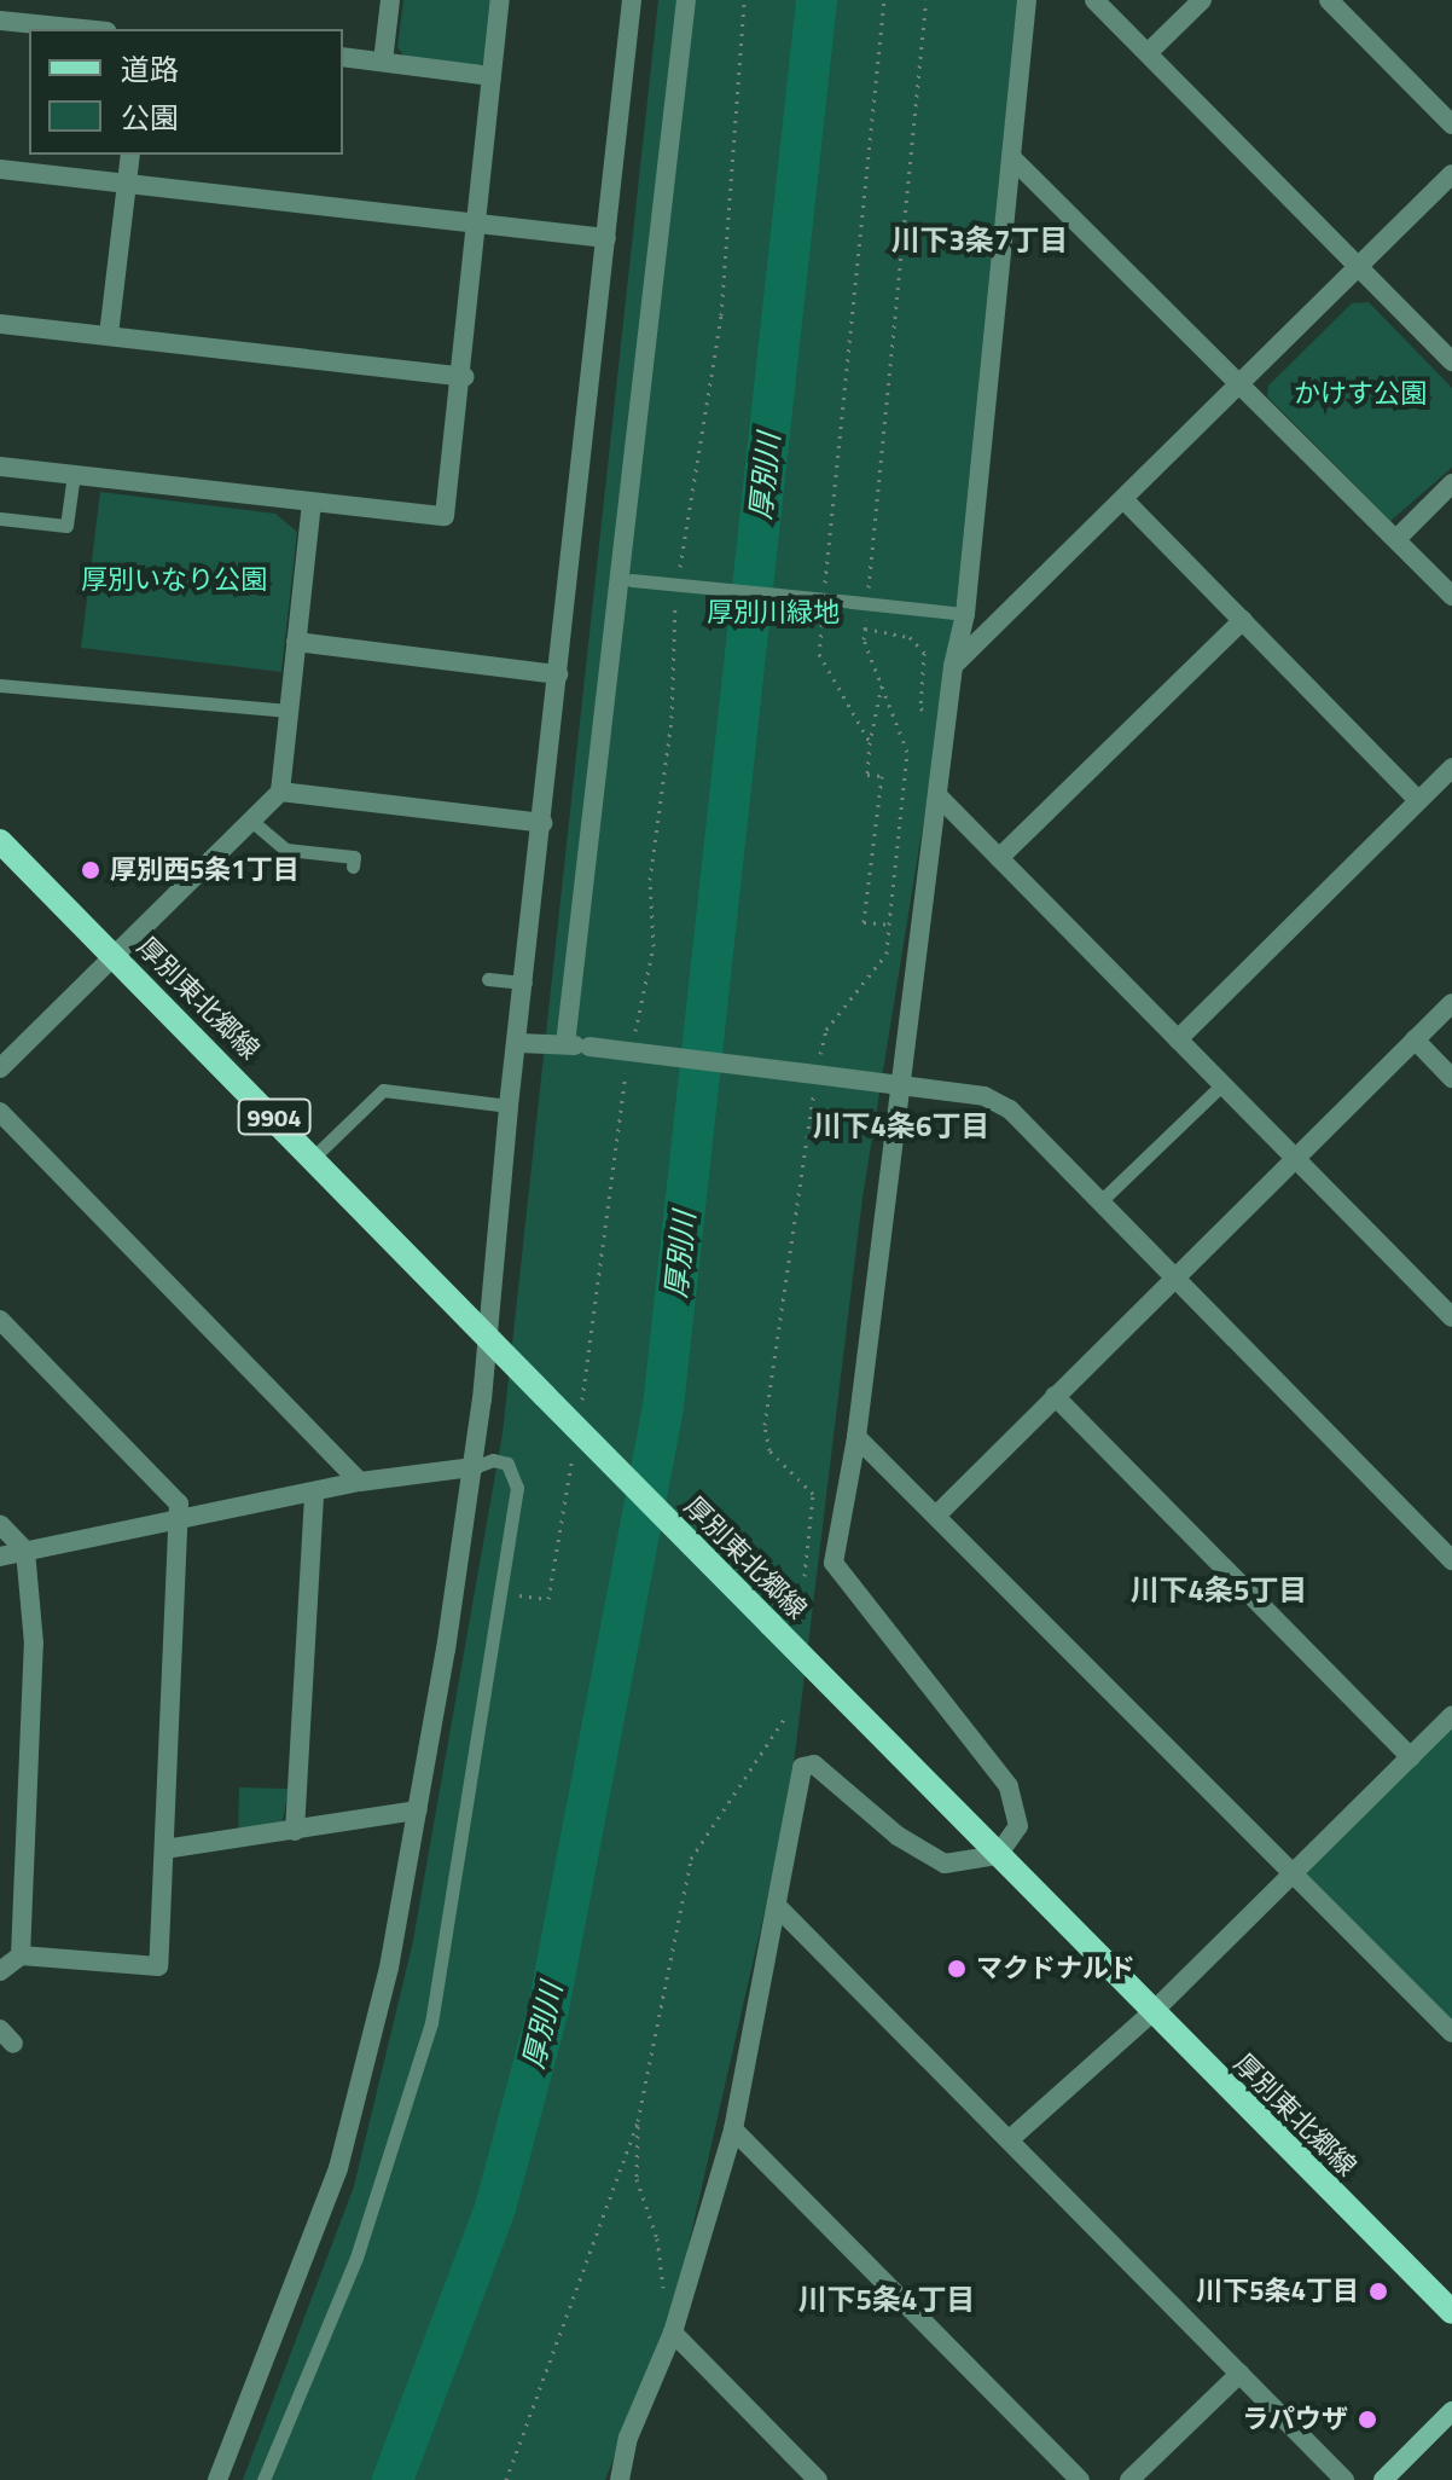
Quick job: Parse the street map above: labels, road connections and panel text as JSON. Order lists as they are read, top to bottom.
{
  "streets": {
    "main road": ["厚別東北郷線", "9904"]
  },
  "districts": [
    "川下3条7丁目",
    "川下4条6丁目",
    "川下4条5丁目",
    "川下5条4丁目"
  ],
  "water": ["厚別川"],
  "parks": ["かけす公園", "厚別いなり公園", "厚別川緑地"],
  "places": [
    "厚別西5条1丁目",
    "マクドナルド",
    "川下5条4丁目",
    "ラパウザ"
  ],
  "legend": ["道路", "公園"]
}
